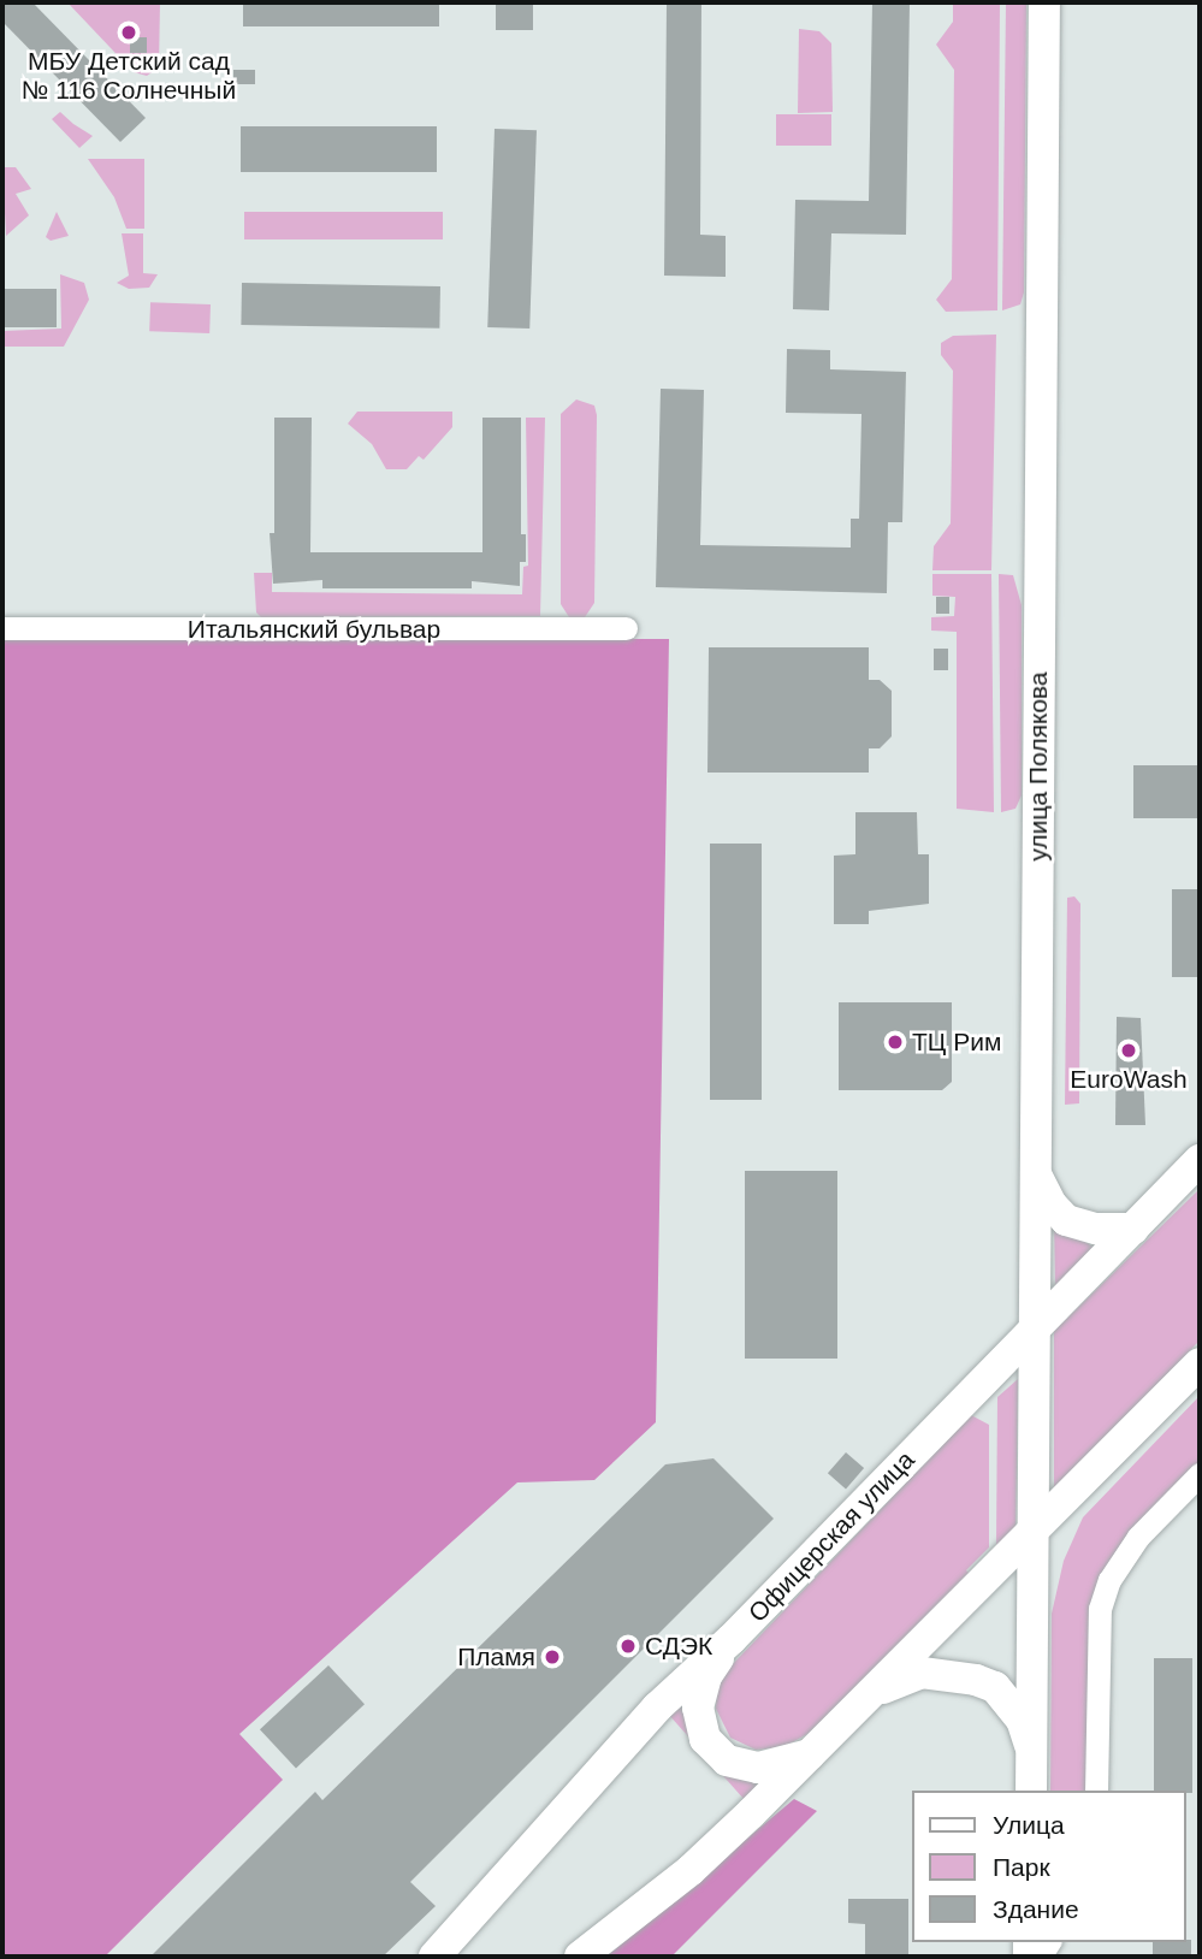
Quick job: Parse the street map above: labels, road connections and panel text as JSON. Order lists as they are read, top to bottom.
{
  "streets": {
    "main road": ["улица Полякова", "Офицерская улица"],
    "street": ["Итальянский бульвар"]
  },
  "crossings": [
    ["улица Полякова", "Офицерская улица"]
  ],
  "places": [
    "МБУ Детский сад № 116 Солнечный",
    "ТЦ Рим",
    "EuroWash",
    "СДЭК",
    "Пламя"
  ],
  "legend": ["Улица", "Парк", "Здание"]
}
